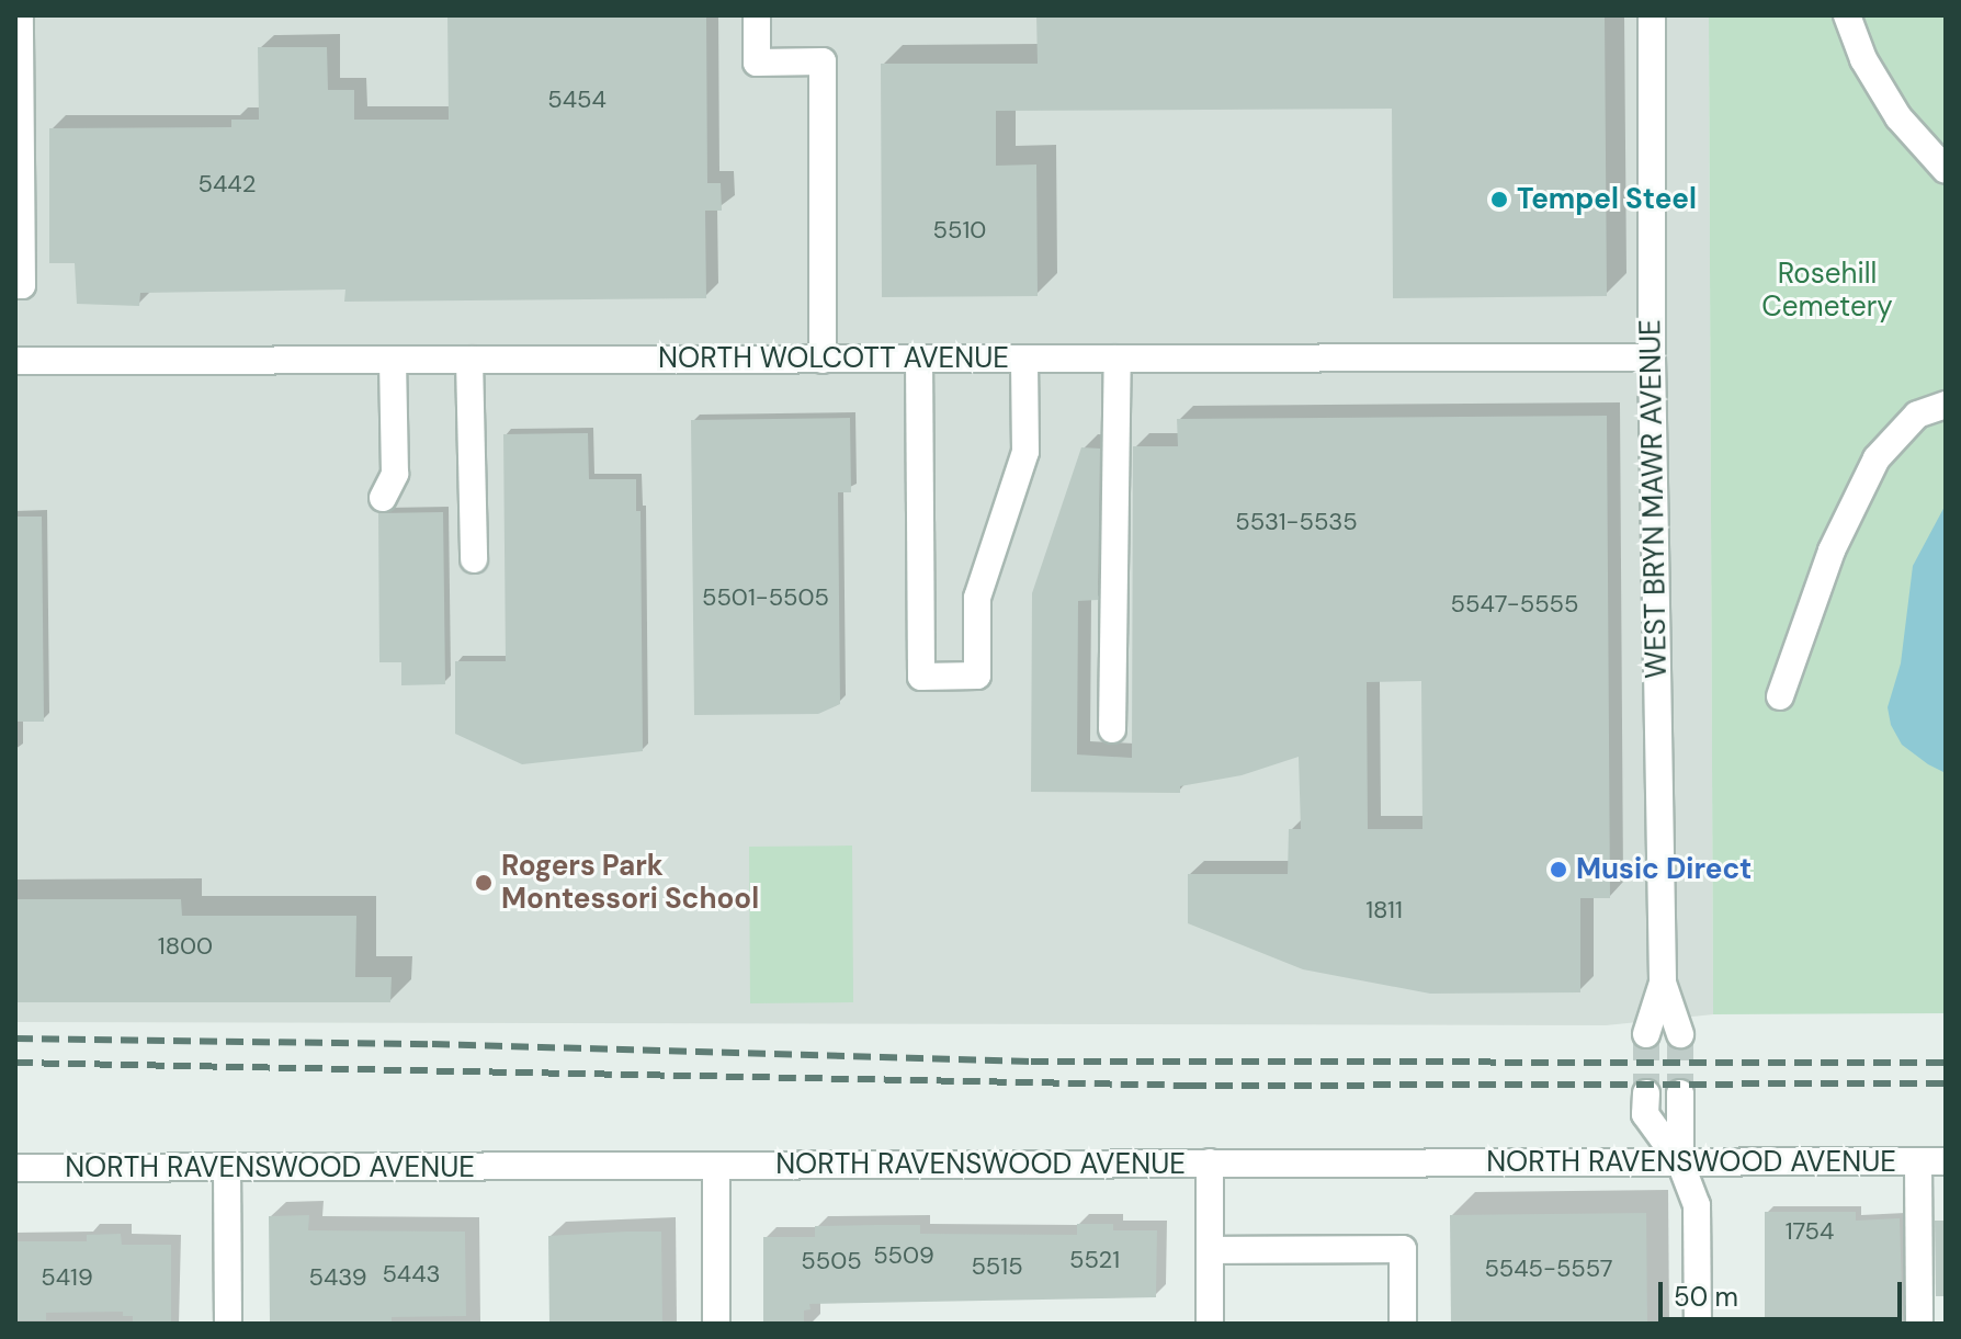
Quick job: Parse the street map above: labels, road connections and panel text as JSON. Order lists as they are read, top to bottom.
{
  "streets": {
    "street": ["NORTH WOLCOTT AVENUE", "WEST BRYN MAWR AVENUE", "NORTH RAVENSWOOD AVENUE"]
  },
  "crossings": [
    ["NORTH WOLCOTT AVENUE", "WEST BRYN MAWR AVENUE"]
  ],
  "parks": ["Rosehill Cemetery"],
  "places": ["Tempel Steel", "Music Direct", "Rogers Park Montessori School"],
  "house_numbers": [
    "5454",
    "5442",
    "5510",
    "5531-5535",
    "5501-5505",
    "5547-5555",
    "1811",
    "1800",
    "1754",
    "5509",
    "5521",
    "5505",
    "5515",
    "5545-5557",
    "5443",
    "5419",
    "5439"
  ],
  "scale_bar": "50 m"
}
